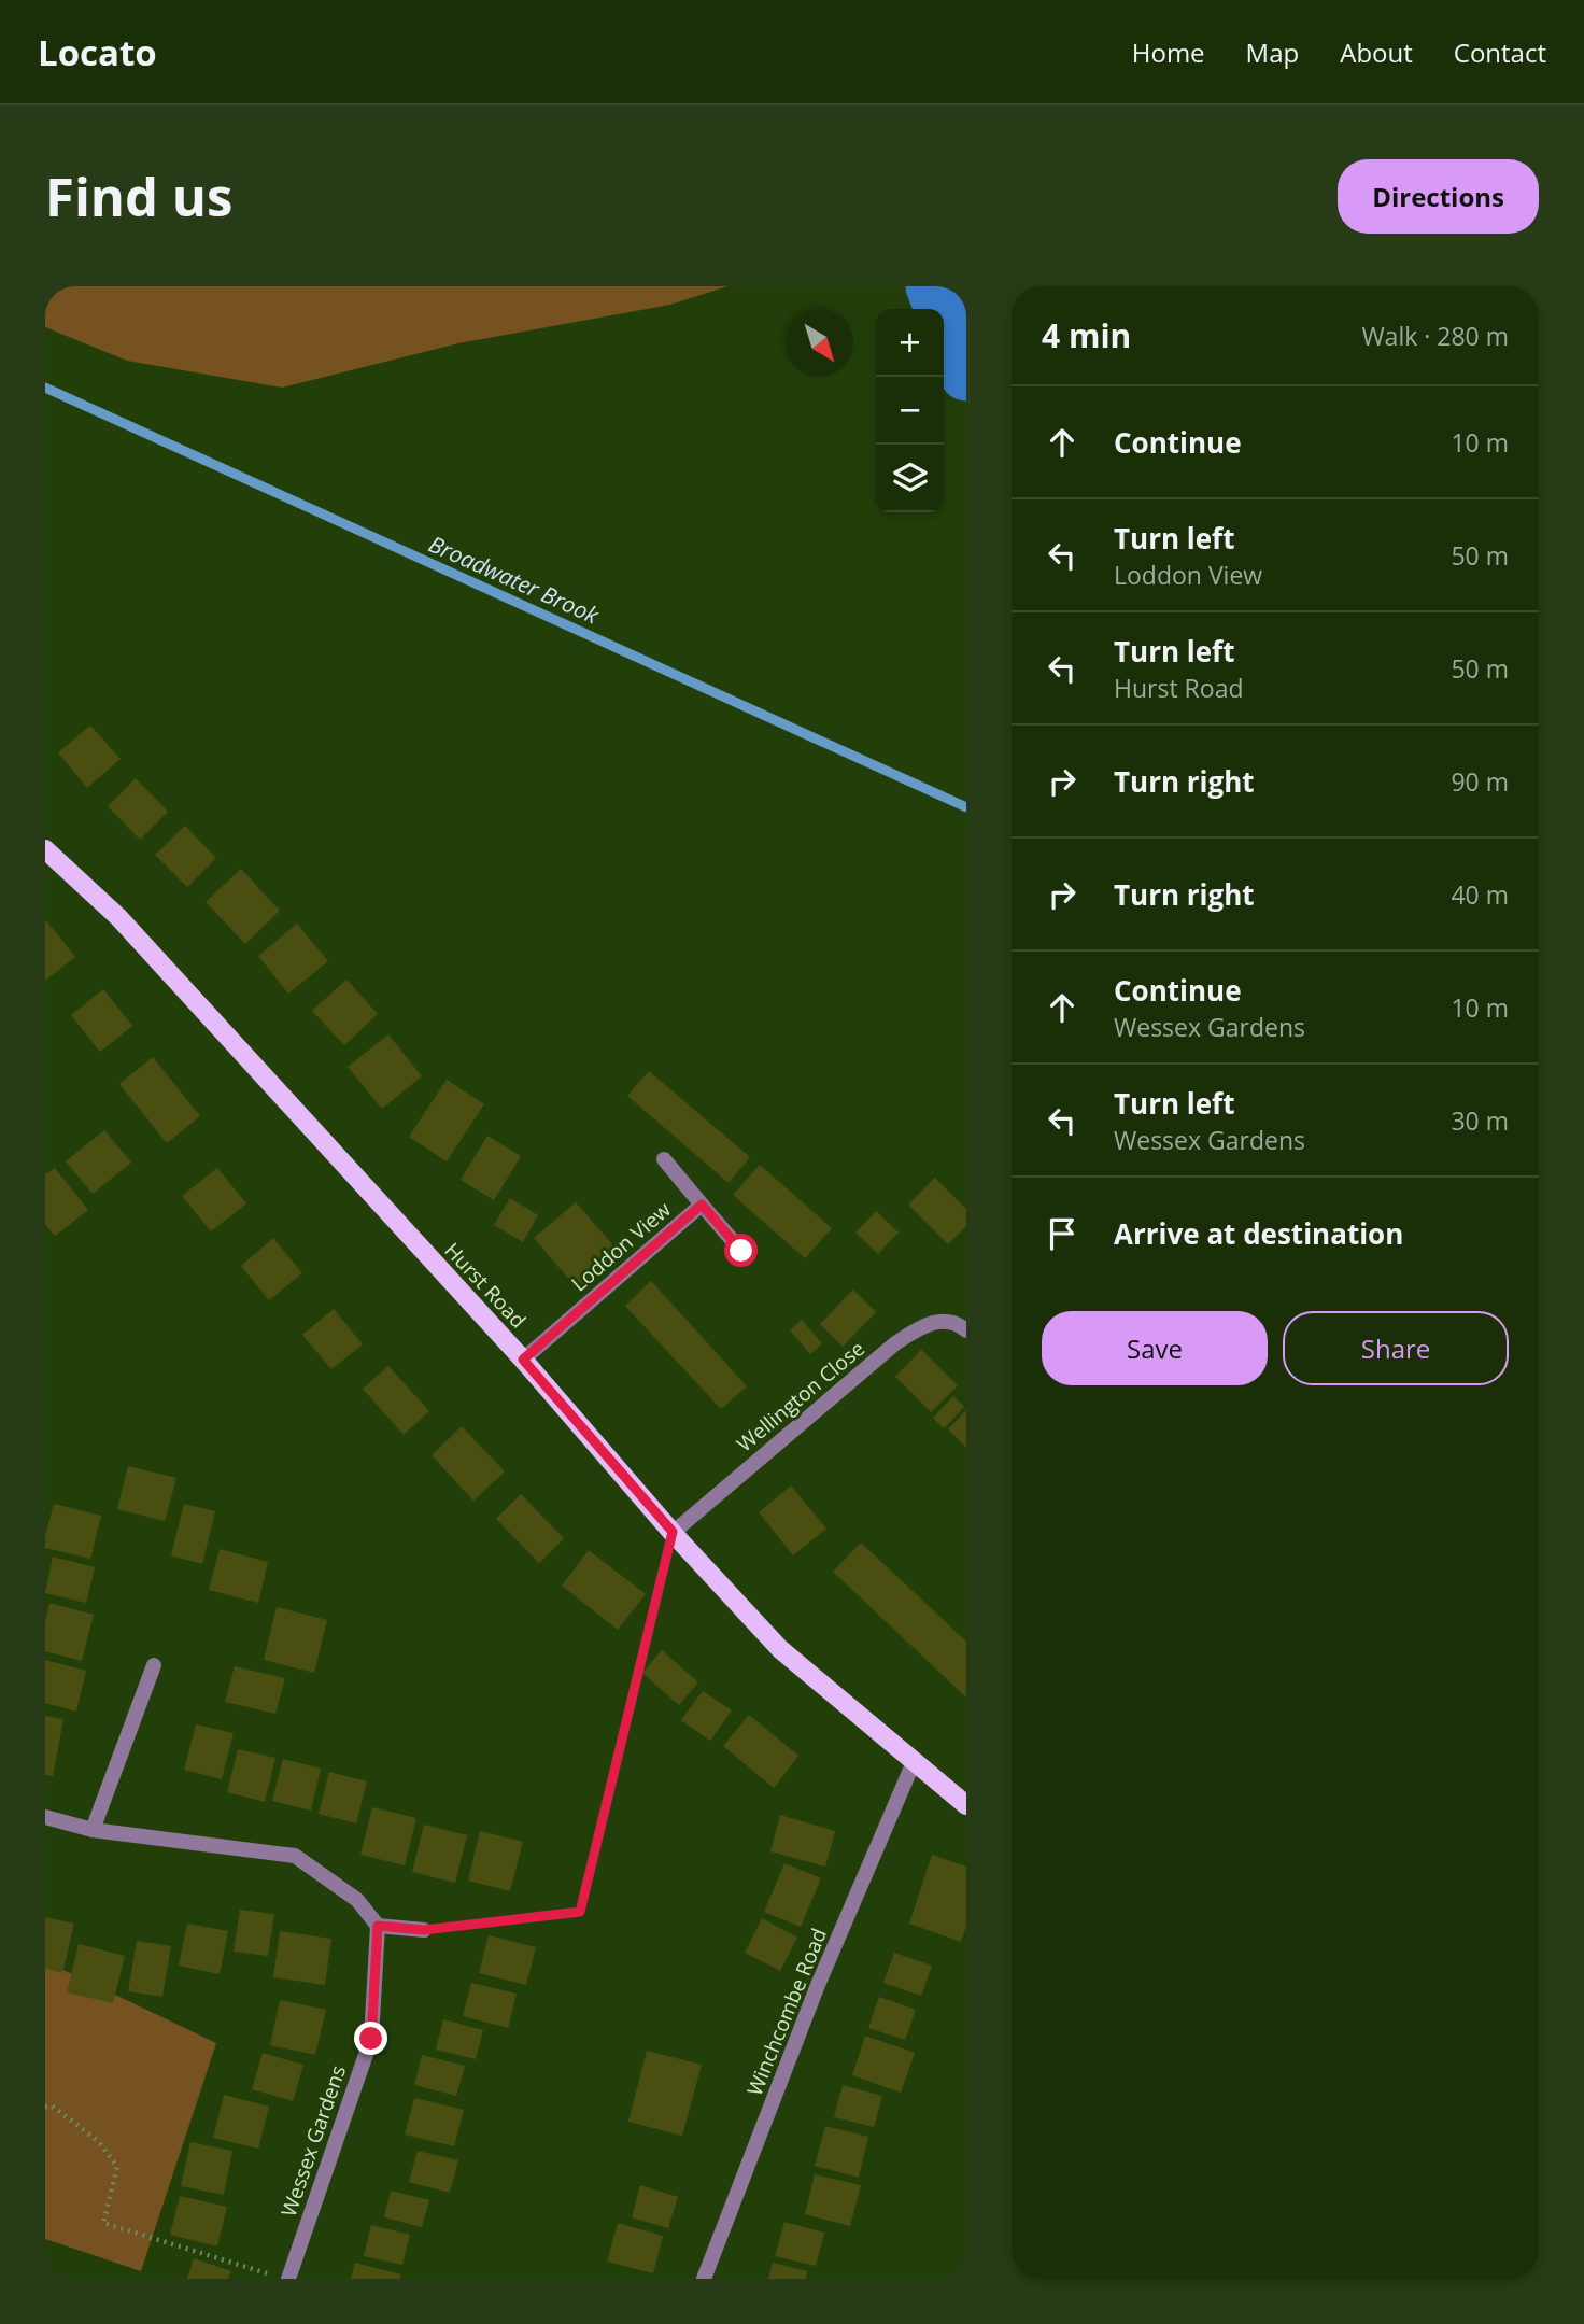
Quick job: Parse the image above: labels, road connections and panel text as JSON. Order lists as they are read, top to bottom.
{
  "streets": {
    "main road": ["Hurst Road"],
    "street": [
      "Loddon View",
      "Wellington Close",
      "Winchcombe Road",
      "Wessex Gardens"
    ]
  },
  "crossings": [
    ["Loddon View", "Hurst Road"],
    ["Hurst Road", "Wellington Close"],
    ["Hurst Road", "Winchcombe Road"]
  ],
  "water": ["Broadwater Brook"],
  "north": "bottom right",
  "page": {
    "header": "Locato",
    "nav": [
      "Home",
      "Map",
      "About",
      "Contact"
    ],
    "buttons": [
      "Directions",
      ["Save", "Share"]
    ],
    "title": "Find us",
    "heading": ["4 min", "Walk · 280 m"],
    "map_buttons": ["+", "−"],
    "list": [
      ["Continue", "10 m"],
      ["Turn left", "Loddon View", "50 m"],
      ["Turn left", "Hurst Road", "50 m"],
      ["Turn right", "90 m"],
      ["Turn right", "40 m"],
      ["Continue", "Wessex Gardens", "10 m"],
      ["Turn left", "Wessex Gardens", "30 m"],
      "Arrive at destination"
    ]
  }
}
